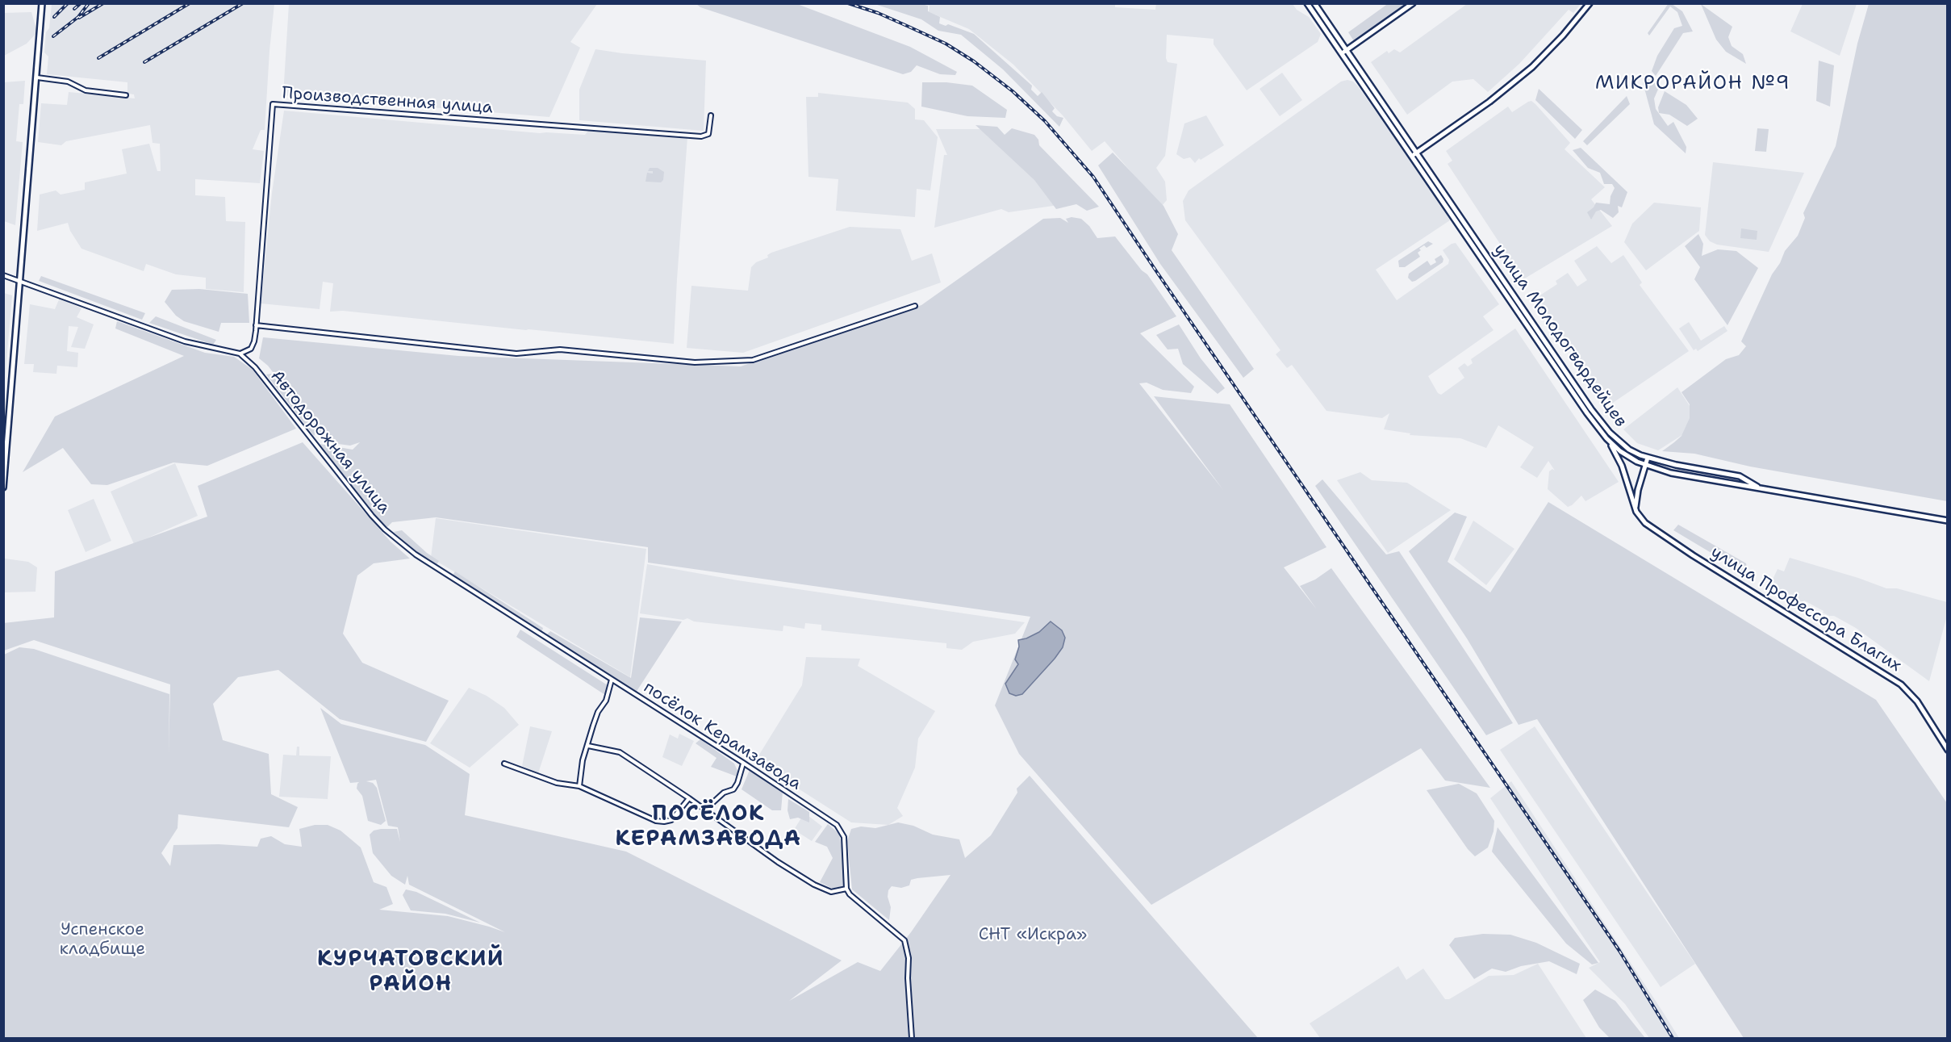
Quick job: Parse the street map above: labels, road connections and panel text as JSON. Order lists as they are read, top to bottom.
{
  "streets": {
    "main road": ["улица Молодогвардейцев", "улица Профессора Благих"],
    "street": ["Производственная улица", "Автодорожная улица", "посёлок Керамзавода"]
  },
  "crossings": [
    ["Производственная улица", "Автодорожная улица"],
    ["улица Молодогвардейцев", "улица Профессора Благих"],
    ["Автодорожная улица", "посёлок Керамзавода"]
  ],
  "districts": ["МИКРОРАЙОН №9", "ПОСЁЛОК КЕРАМЗАВОДА", "КУРЧАТОВСКИЙ РАЙОН"],
  "parks": ["Успенское кладбище", "СНТ «Искра»"]
}
